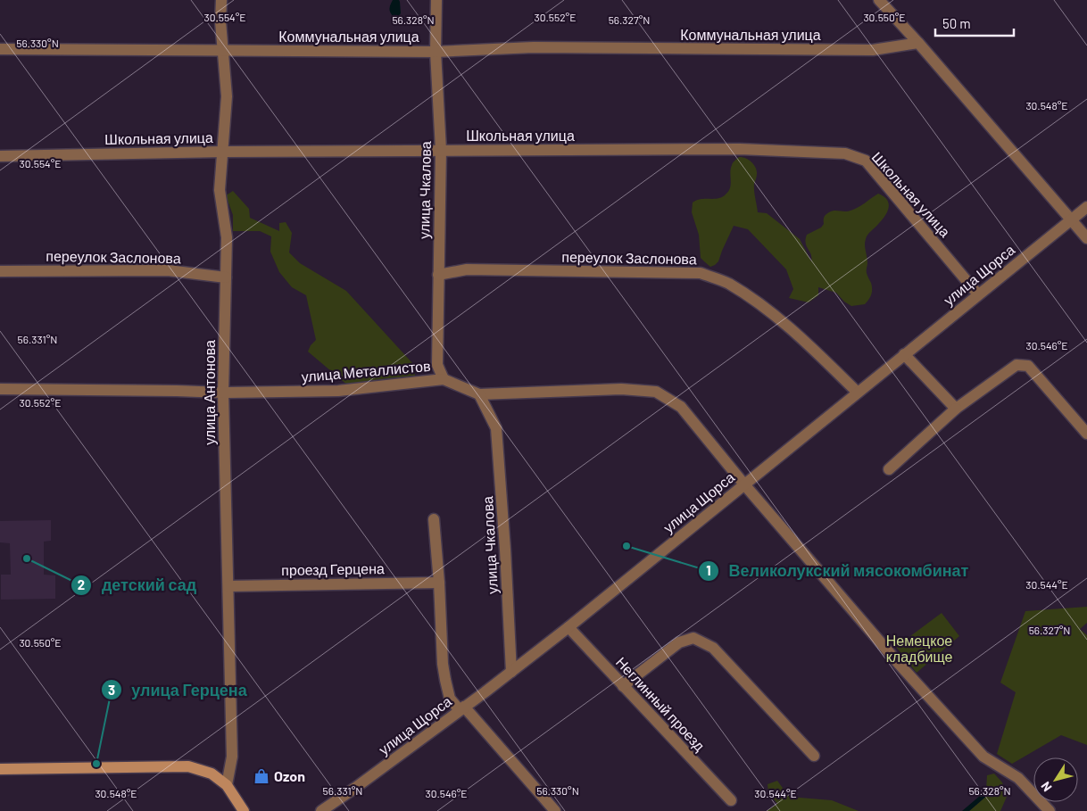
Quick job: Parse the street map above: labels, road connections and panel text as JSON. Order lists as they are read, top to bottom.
{
  "streets": {
    "street": [
      "Коммунальная улица",
      "Школьная улица",
      "улица Чкалова",
      "переулок Заслонова",
      "улица Щорса",
      "улица Металлистов",
      "улица Антонова",
      "проезд Герцена",
      "Неглинный проезд"
    ]
  },
  "crossings": [
    ["Коммунальная улица", "улица Чкалова"],
    ["Коммунальная улица", "улица Антонова"],
    ["Школьная улица", "улица Чкалова"],
    ["Школьная улица", "улица Щорса"],
    ["Школьная улица", "улица Антонова"],
    ["улица Чкалова", "переулок Заслонова"],
    ["улица Чкалова", "улица Щорса"],
    ["улица Чкалова", "улица Металлистов"],
    ["переулок Заслонова", "улица Щорса"],
    ["переулок Заслонова", "улица Антонова"],
    ["улица Щорса", "улица Металлистов"],
    ["улица Щорса", "Неглинный проезд"],
    ["улица Металлистов", "улица Антонова"],
    ["улица Антонова", "проезд Герцена"]
  ],
  "parks": ["Немецкое кладбище"],
  "places": {
    "other": ["Великолукский мясокомбинат", "детский сад", "улица Герцена"],
    "shop": ["Ozon"]
  },
  "scale_bar": "50 m",
  "north": "bottom left",
  "coordinates": [
    "30.554°E",
    "30.552°E",
    "30.550°E",
    "56.328°N",
    "56.327°N",
    "56.330°N",
    "30.548°E",
    "56.331°N",
    "30.546°E",
    "30.544°E"
  ]
}
